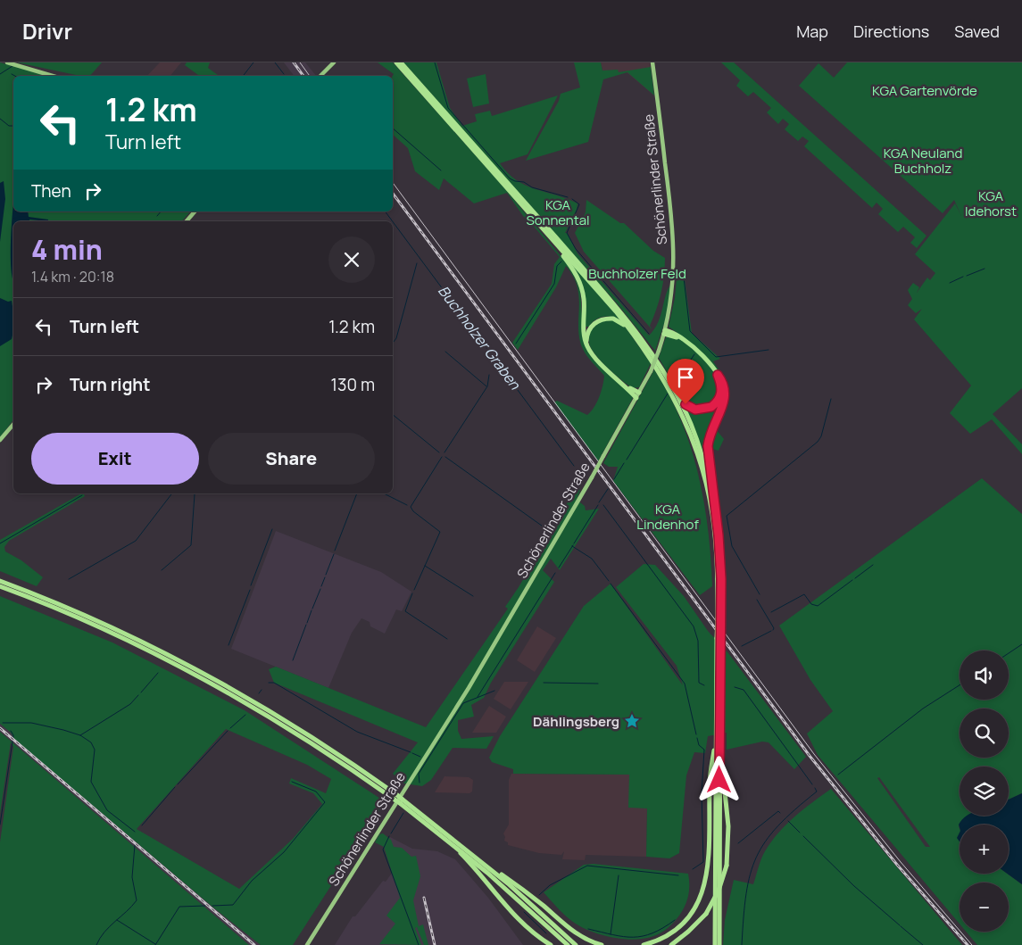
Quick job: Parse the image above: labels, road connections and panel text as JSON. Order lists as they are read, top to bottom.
{
  "streets": {
    "main road": ["Schönerlinder Straße"]
  },
  "water": ["Buchholzer Graben"],
  "parks": [
    "KGA Gartenvörde",
    "KGA Neuland Buchholz",
    "KGA Idehorst",
    "KGA Sonnental",
    "Buchholzer Feld",
    "KGA Lindenhof"
  ],
  "places": {
    "place": ["Dählingsberg"]
  },
  "page": {
    "header": "Drivr",
    "nav": ["Map", "Directions", "Saved"],
    "turn": ["1.2 km", "Turn left"],
    "then": "Then",
    "heading": ["4 min", "1.4 km · 20:18"],
    "list": [
      {
        "name": "Turn left",
        "value": "1.2 km"
      },
      {
        "name": "Turn right",
        "value": "130 m"
      }
    ],
    "buttons": ["Exit", "Share"],
    "map_buttons": ["+", "−"]
  }
}
